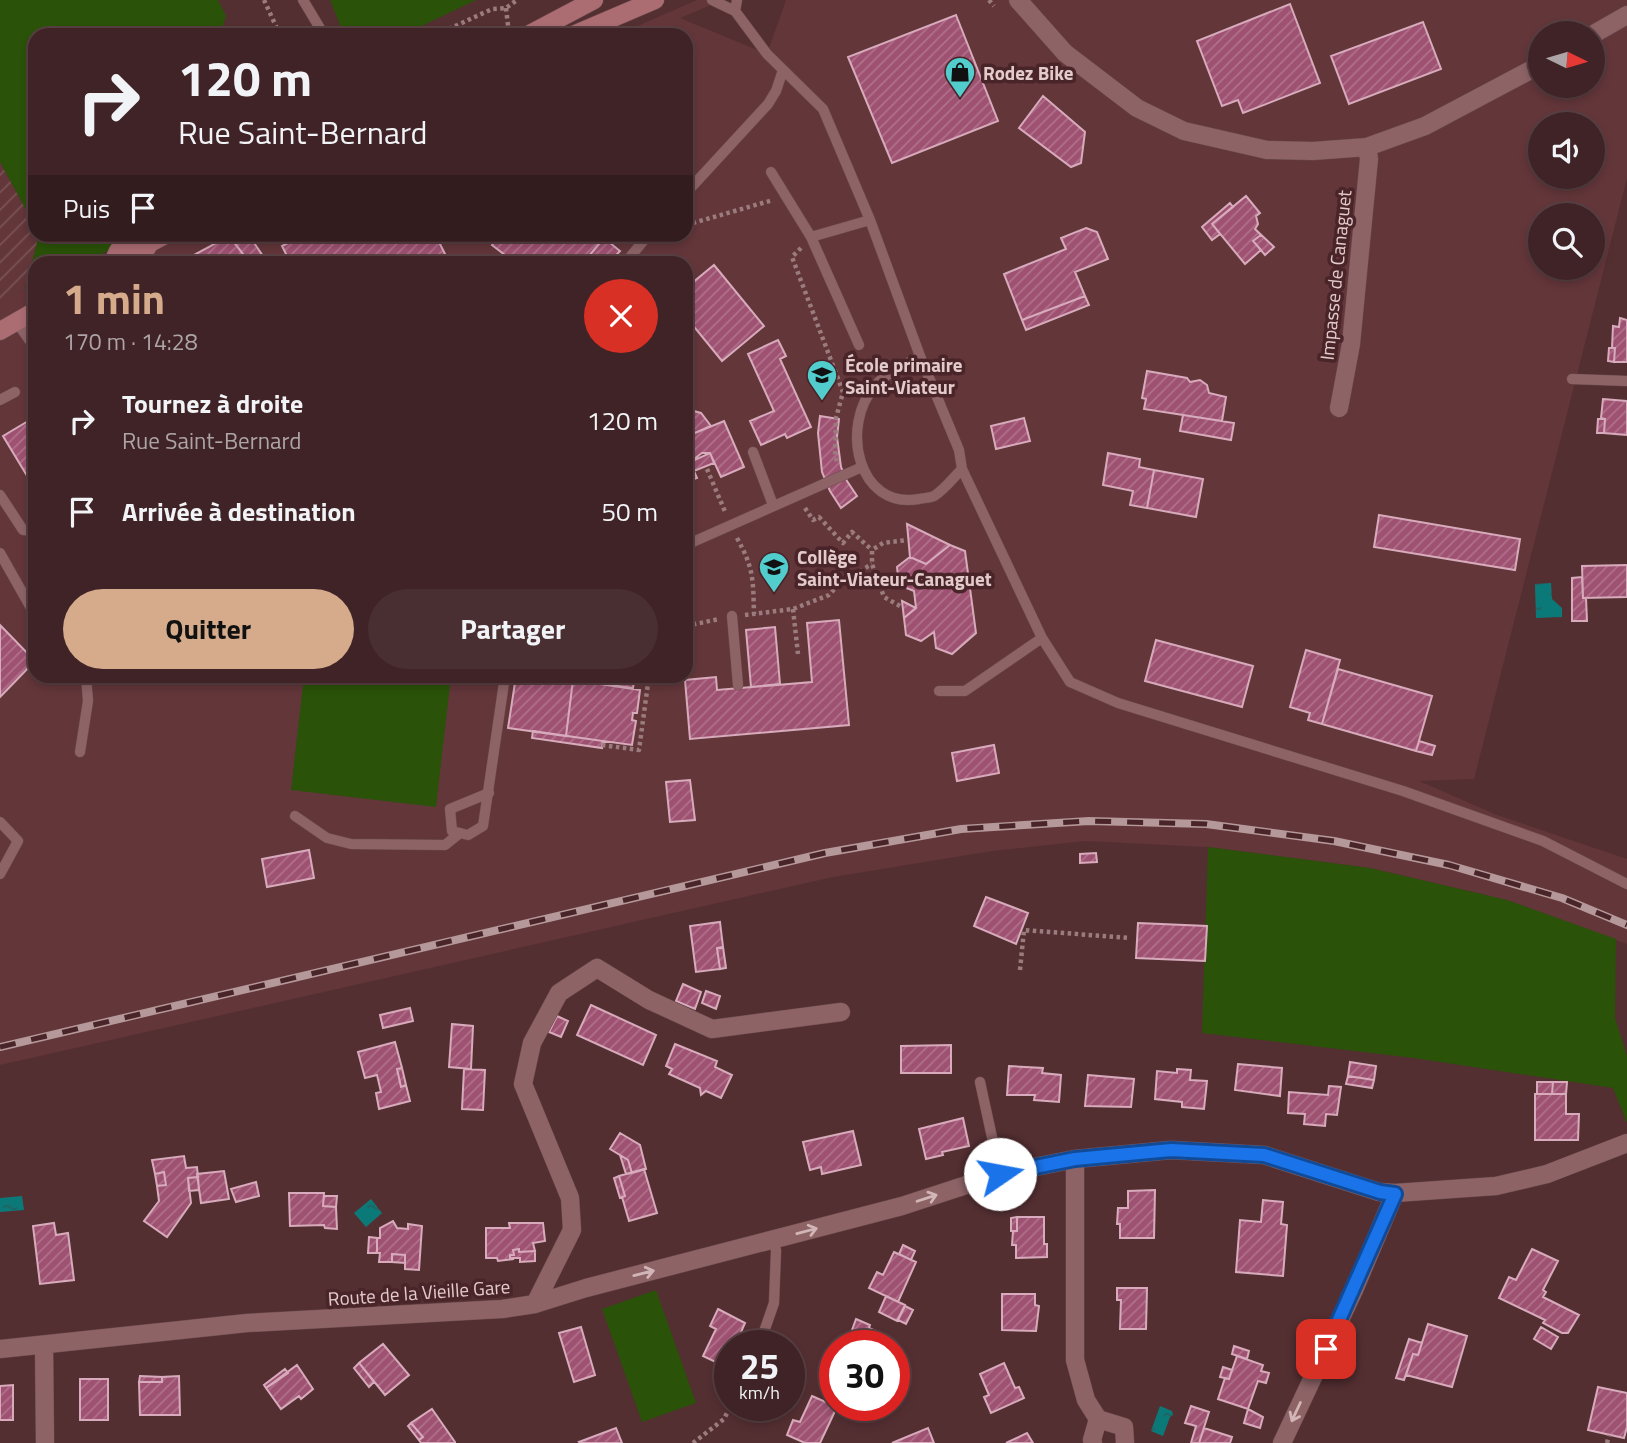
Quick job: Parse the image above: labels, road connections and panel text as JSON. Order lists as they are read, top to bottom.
{
  "streets": {
    "street": ["Impasse de Canaguet", "Route de la Vieille Gare"]
  },
  "places": {
    "shop": ["Rodez Bike"],
    "school or university": ["École primaire Saint-Viateur", "Collège Saint-Viateur-Canaguet"]
  },
  "north": "right",
  "page": {
    "turn": ["120 m", "Rue Saint-Bernard"],
    "then": "Puis",
    "heading": ["1 min", "170 m · 14:28"],
    "list": [
      {
        "name": "Tournez à droite",
        "note": "Rue Saint-Bernard",
        "value": "120 m"
      },
      {
        "name": "Arrivée à destination",
        "value": "50 m"
      }
    ],
    "buttons": ["Quitter", "Partager"],
    "speed": "25 km/h",
    "limit": "30"
  }
}
